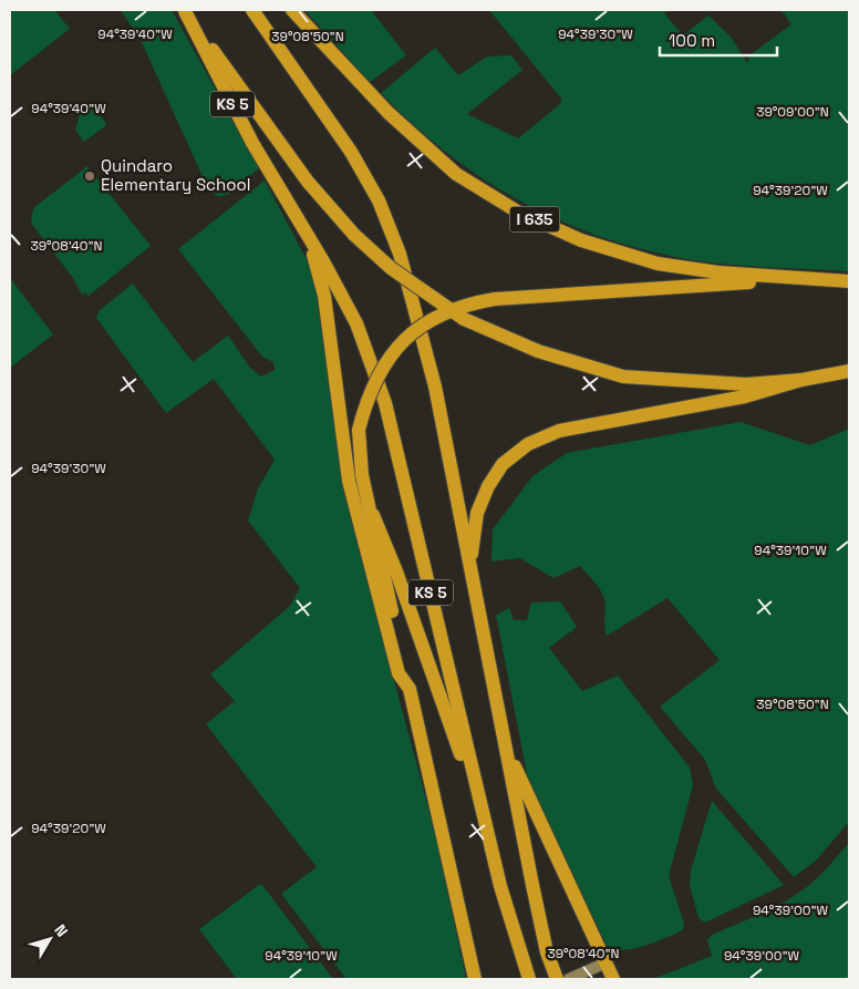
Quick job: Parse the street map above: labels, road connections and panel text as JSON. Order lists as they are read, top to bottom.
{
  "streets": {
    "highway": ["KS 5", "I 635"]
  },
  "places": ["Quindaro Elementary School"],
  "scale_bar": "100 m",
  "north": "top right",
  "coordinates": [
    "94°39'40\"W",
    "94°39'30\"W",
    "39°08'50\"N",
    "39°09'00\"N",
    "94°39'20\"W",
    "39°08'40\"N",
    "94°39'10\"W",
    "94°39'00\"W"
  ]
}
